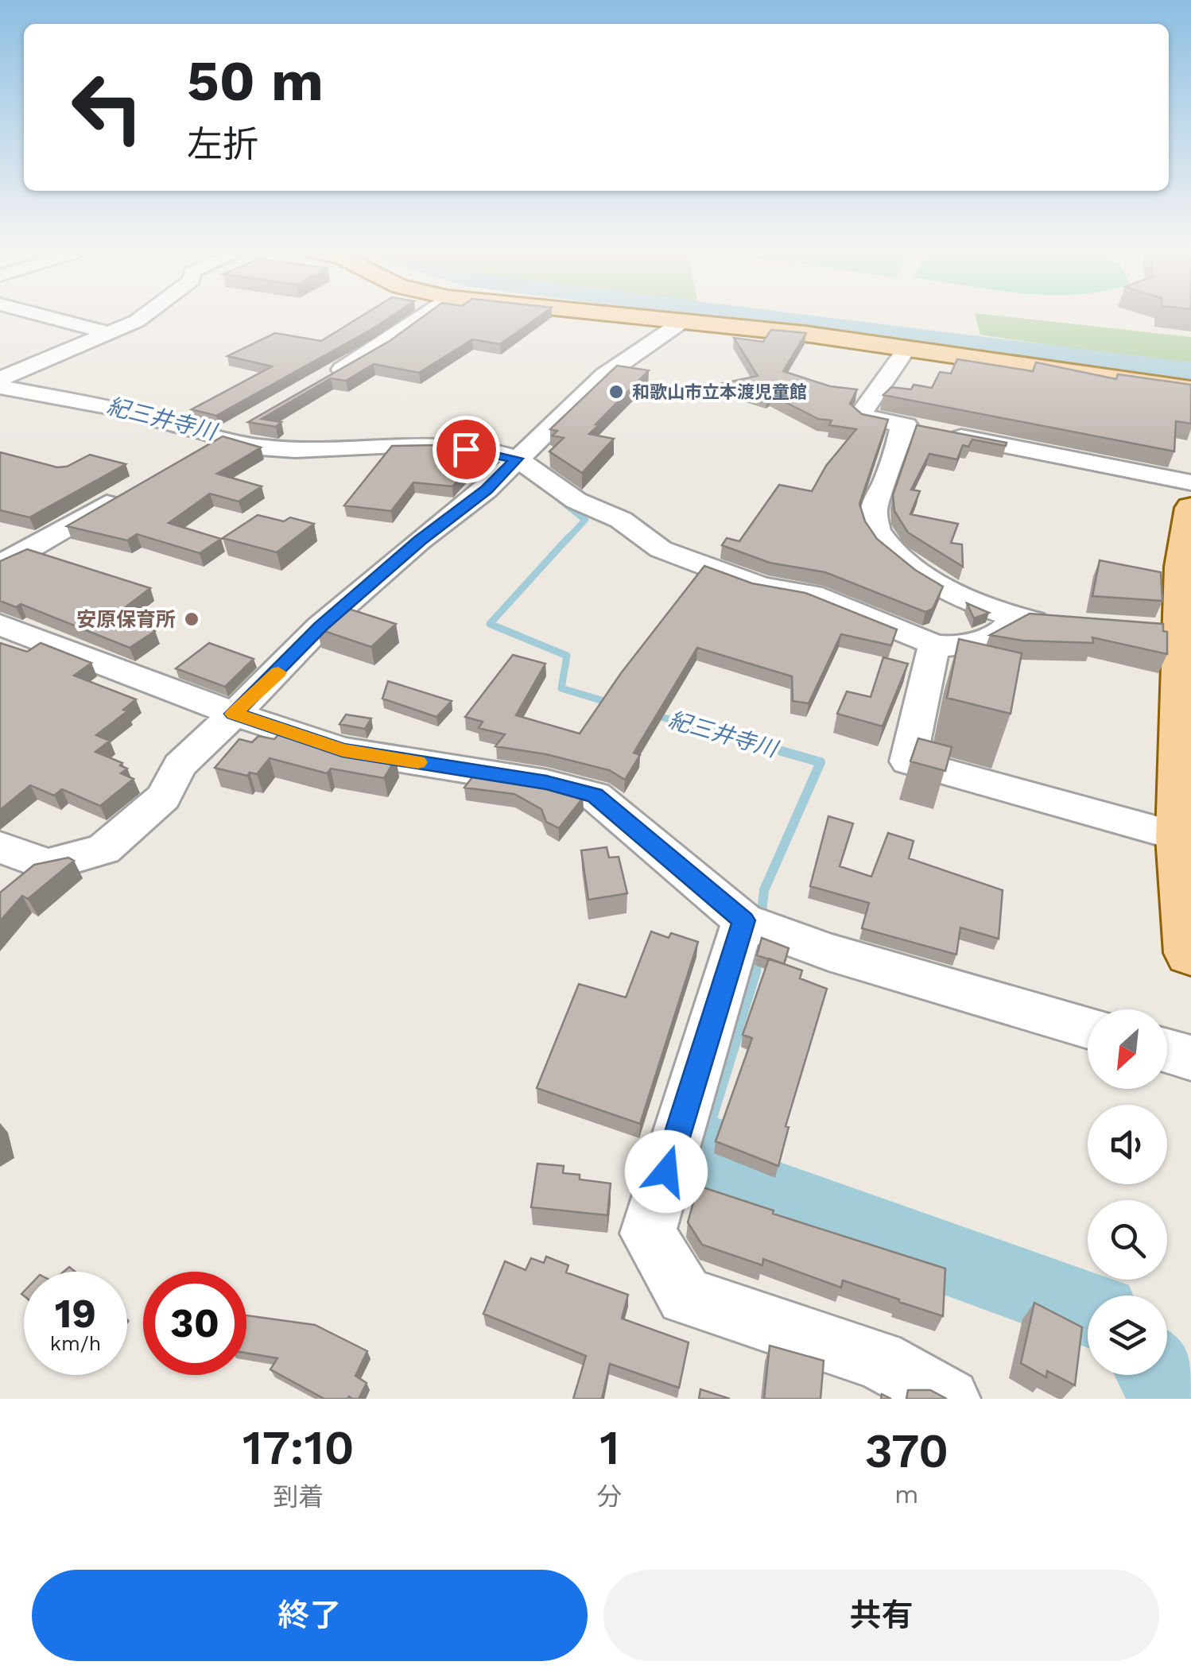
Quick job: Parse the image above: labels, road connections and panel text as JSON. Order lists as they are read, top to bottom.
{
  "water": ["紀三井寺川"],
  "places": ["和歌山市立本渡児童館", "安原保育所"],
  "north": "bottom left",
  "page": {
    "turn": ["50 m", "左折"],
    "speed": "19 km/h",
    "limit": "30",
    "eta": [
      "17:10",
      "到着",
      "1",
      "分",
      "370",
      "m"
    ],
    "buttons": ["終了", "共有"]
  }
}
